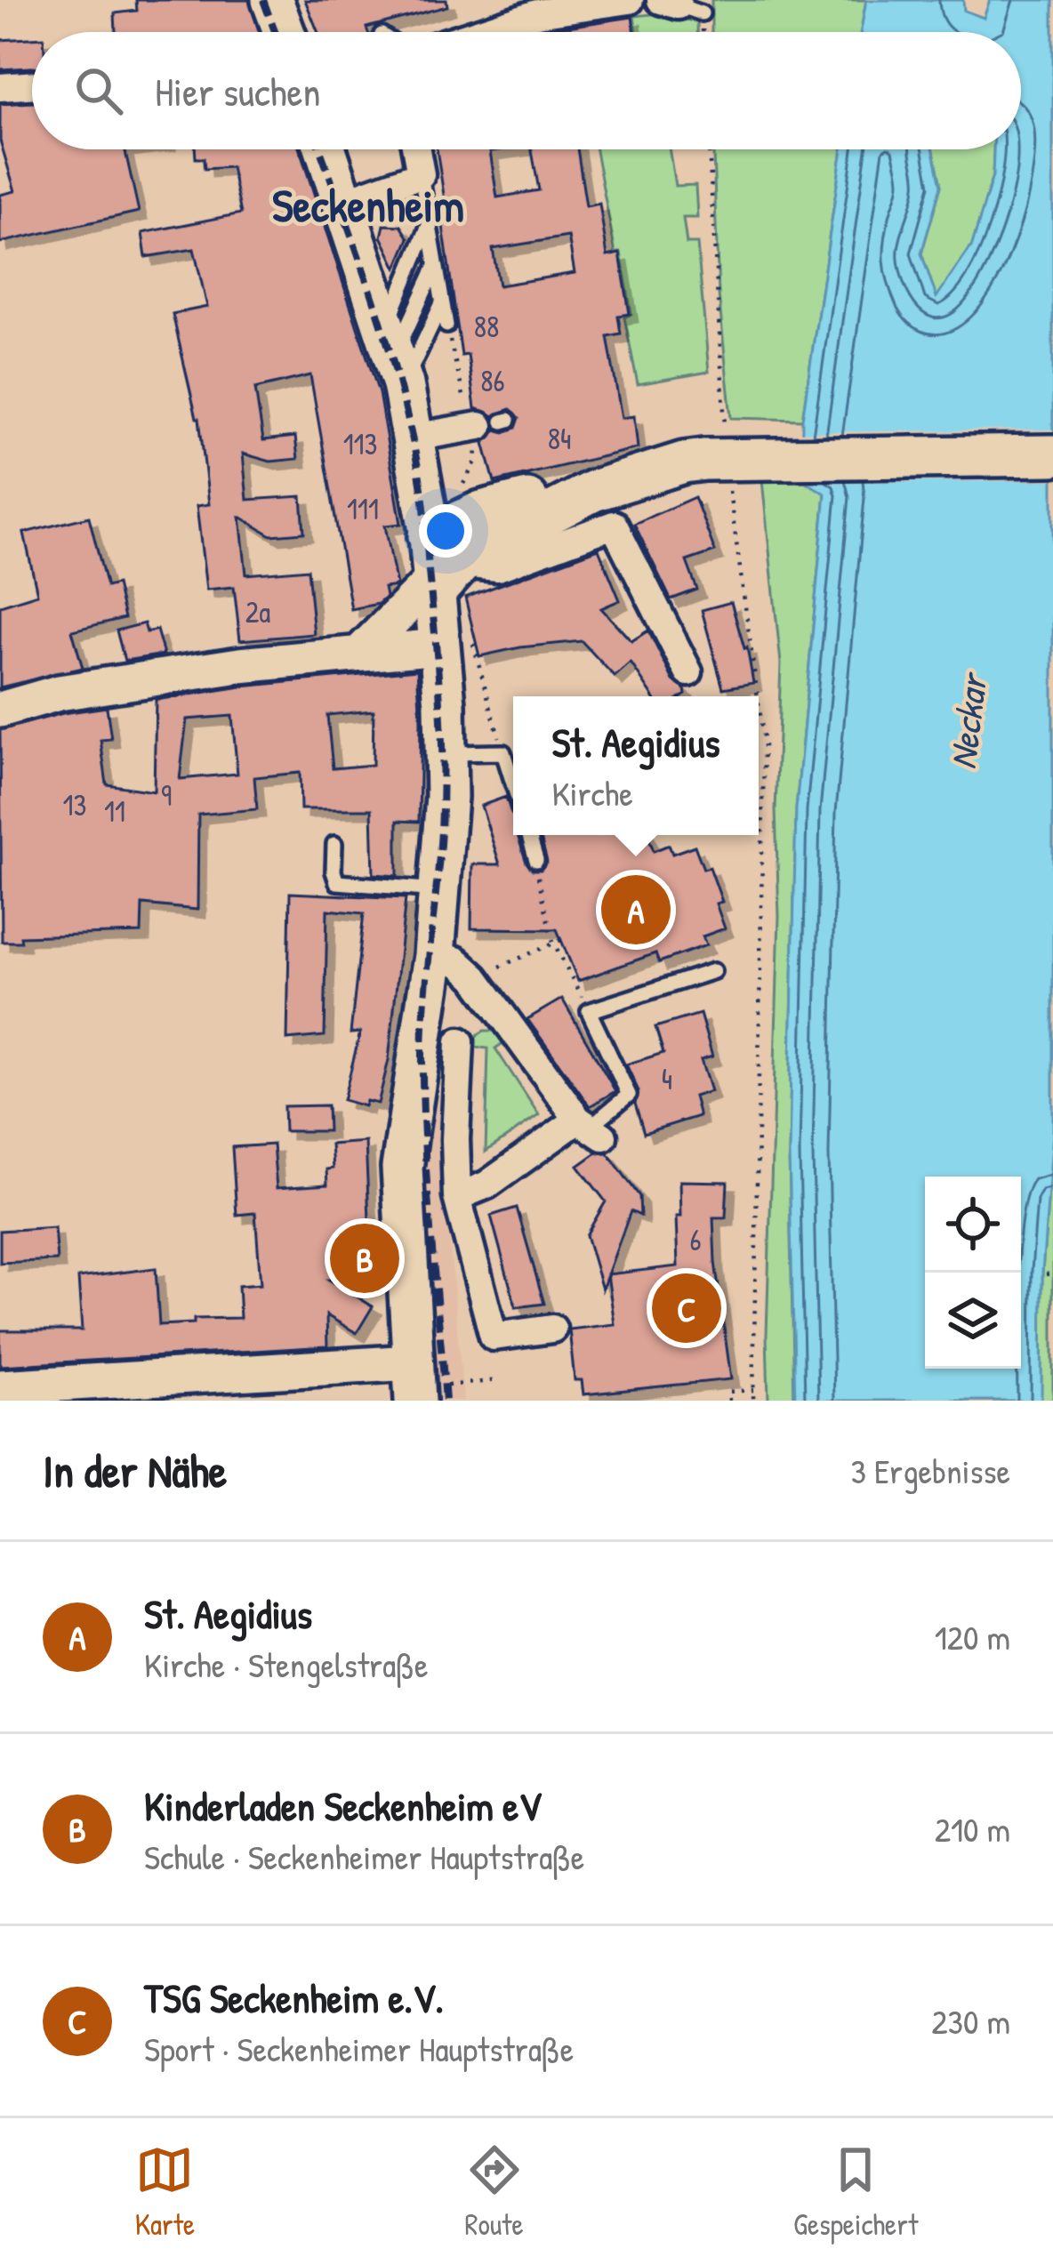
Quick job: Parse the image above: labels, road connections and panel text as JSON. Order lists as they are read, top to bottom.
{
  "districts": ["Seckenheim"],
  "water": ["Neckar"],
  "house_numbers": [
    "88",
    "86",
    "84",
    "113",
    "111",
    "2a",
    "9",
    "13",
    "11",
    "4",
    "6"
  ],
  "page": {
    "search": "Hier suchen",
    "popup": ["St. Aegidius", "Kirche"],
    "pins": ["A", "B", "C"],
    "heading": ["In der Nähe", "3 Ergebnisse"],
    "list": [
      {
        "mark": "A",
        "name": "St. Aegidius",
        "note": "Kirche · Stengelstraße",
        "value": "120 m"
      },
      {
        "mark": "B",
        "name": "Kinderladen Seckenheim eV",
        "note": "Schule · Seckenheimer Hauptstraße",
        "value": "210 m"
      },
      {
        "mark": "C",
        "name": "TSG Seckenheim e.V.",
        "note": "Sport · Seckenheimer Hauptstraße",
        "value": "230 m"
      }
    ],
    "nav": ["Karte", "Route", "Gespeichert"]
  }
}
